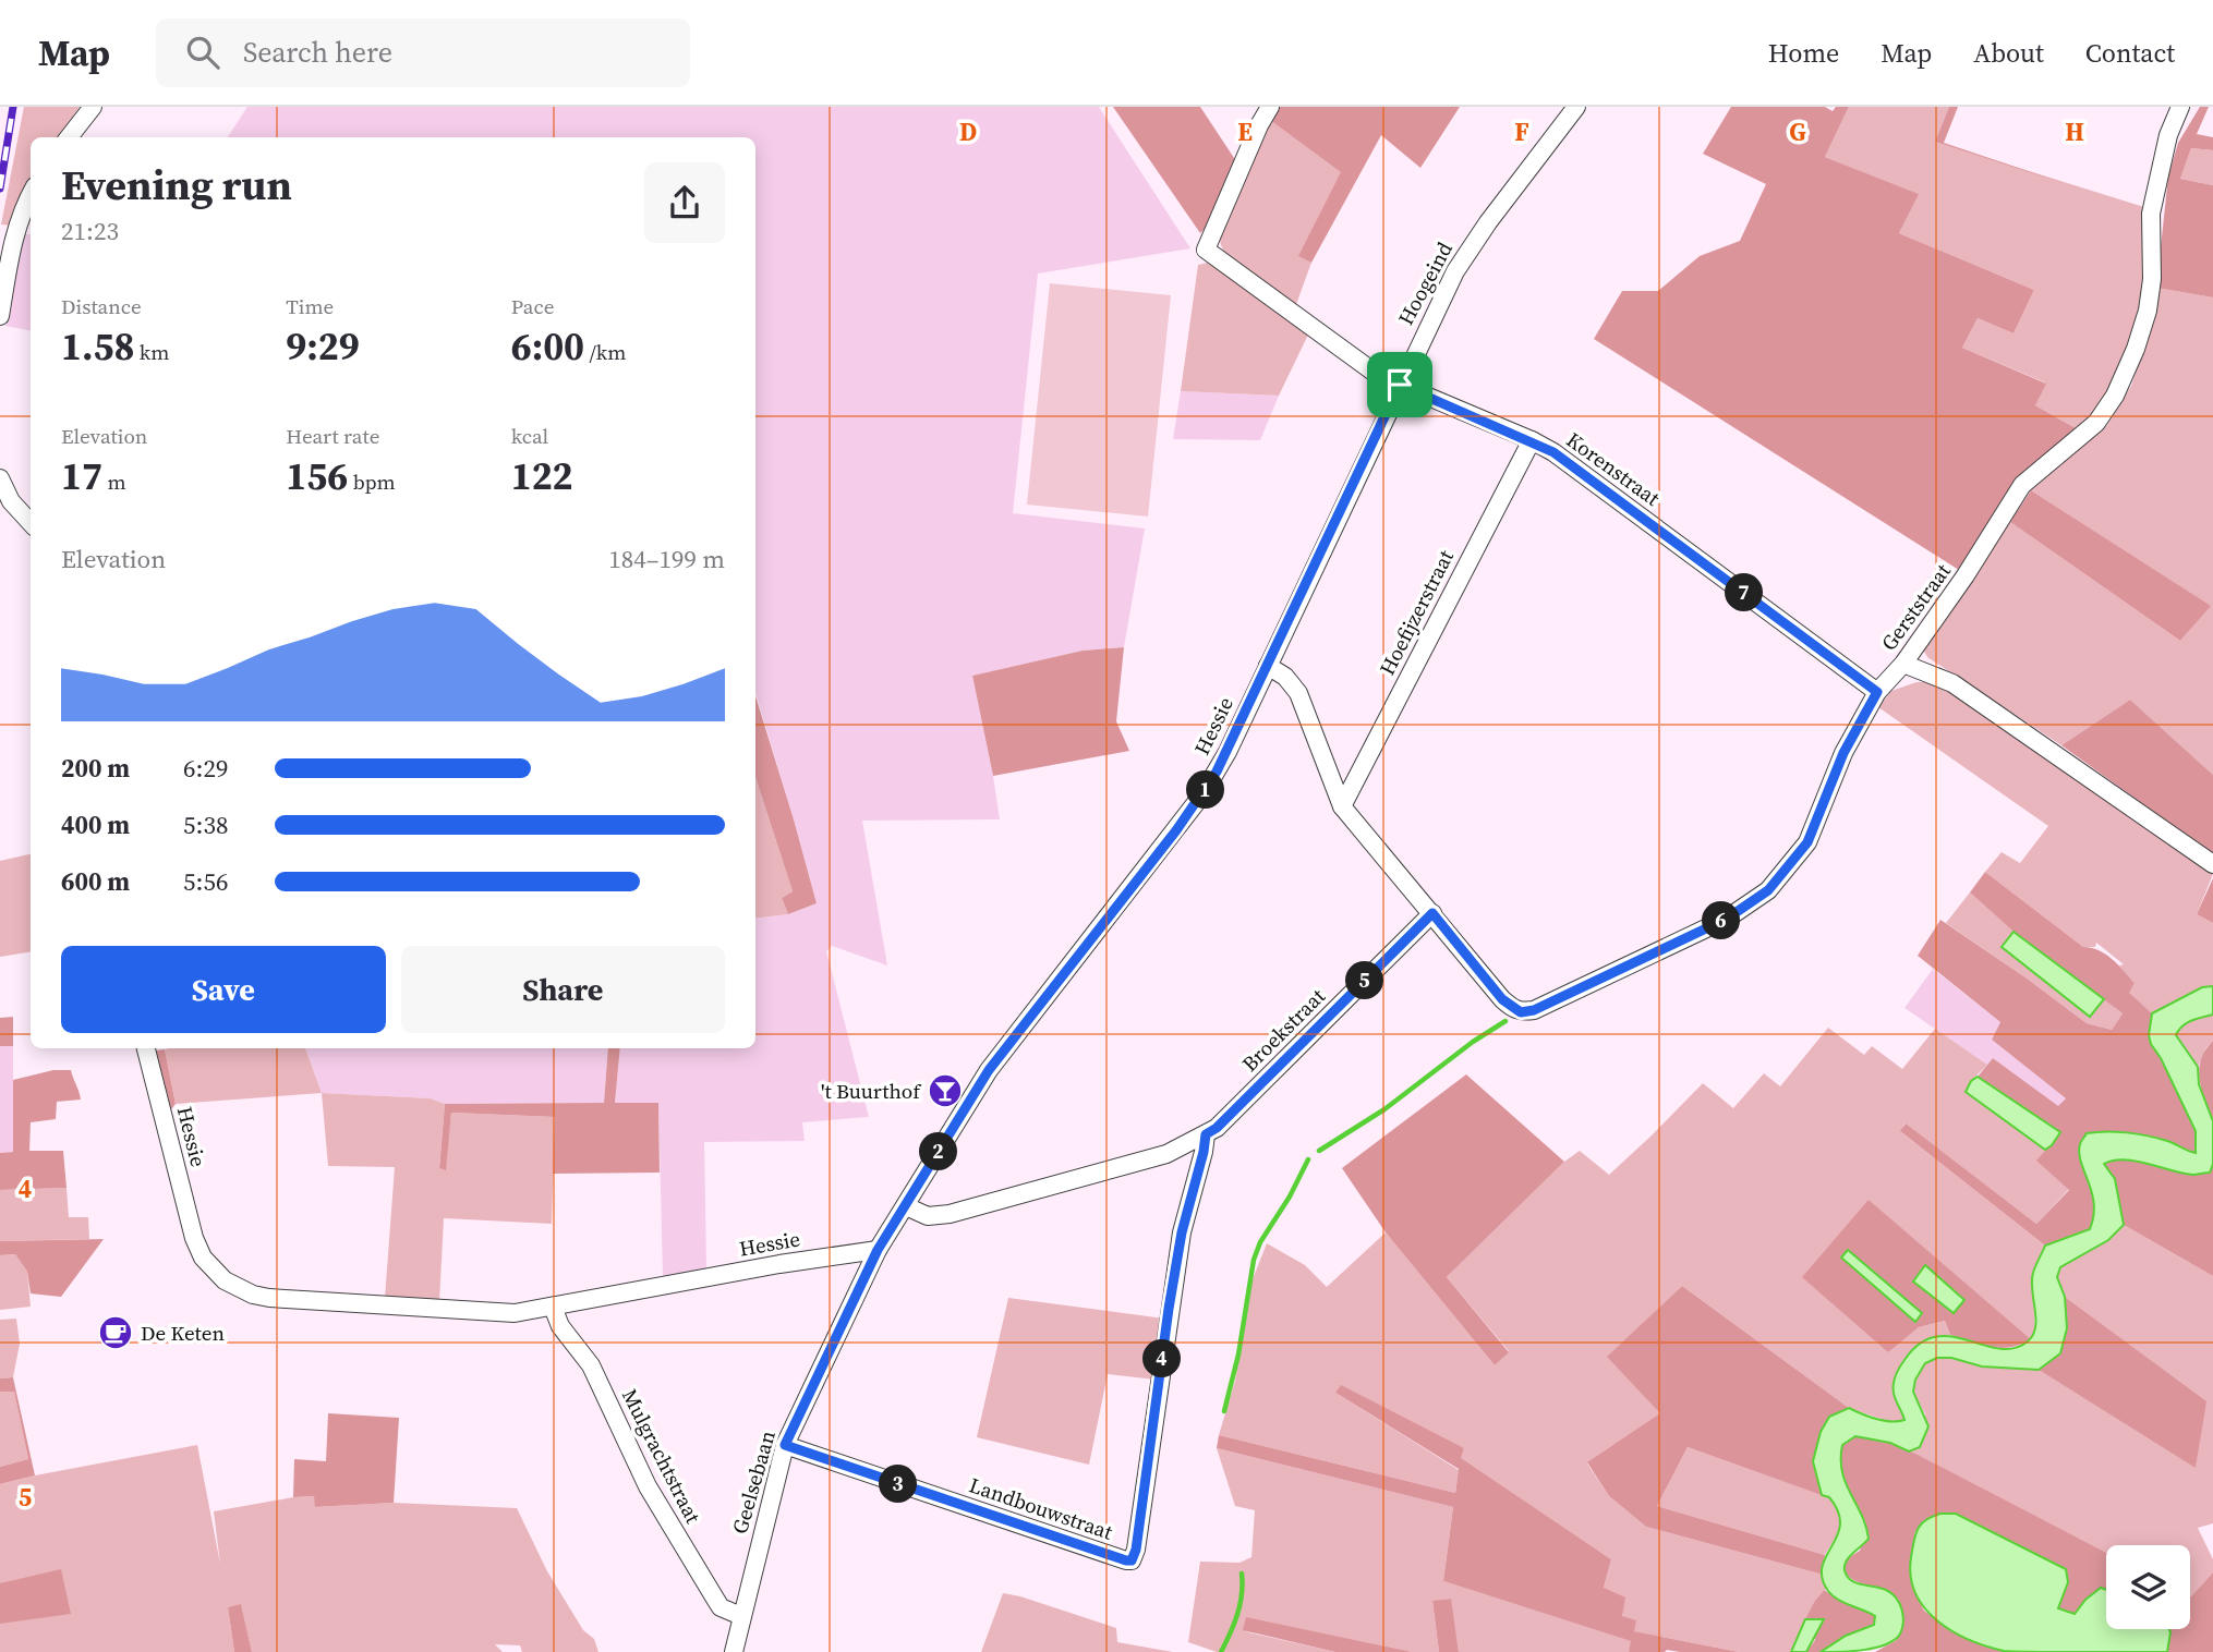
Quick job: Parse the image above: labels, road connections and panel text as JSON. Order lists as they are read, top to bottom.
{
  "streets": {
    "street": [
      "Hoogeind",
      "Korenstraat",
      "Gerststraat",
      "Hoefijzerstraat",
      "Hessie",
      "Broekstraat",
      "Mulgrachtstraat",
      "Geelsebaan",
      "Landbouwstraat"
    ]
  },
  "crossings": [
    ["Hoogeind", "Korenstraat"],
    ["Hoogeind", "Hessie"],
    ["Korenstraat", "Gerststraat"],
    ["Korenstraat", "Hoefijzerstraat"],
    ["Gerststraat", "Broekstraat"],
    ["Hessie", "Broekstraat"],
    ["Hessie", "Mulgrachtstraat"],
    ["Hessie", "Geelsebaan"],
    ["Broekstraat", "Landbouwstraat"],
    ["Mulgrachtstraat", "Geelsebaan"],
    ["Geelsebaan", "Landbouwstraat"]
  ],
  "places": {
    "bar": ["'t Buurthof"],
    "cafe": ["De Keten"]
  },
  "page": {
    "header": "Map",
    "search": "Search here",
    "nav": [
      "Home",
      "Map",
      "About",
      "Contact"
    ],
    "heading": ["Evening run", "21:23"],
    "stats": [
      ["Distance", "1.58 km"],
      ["Time", "9:29"],
      ["Pace", "6:00 /km"],
      ["Elevation", "17 m"],
      ["Heart rate", "156 bpm"],
      ["kcal", "122"]
    ],
    "chart": ["Elevation", "184–199 m"],
    "pins": [
      "7",
      "1",
      "6",
      "5",
      "2",
      "4",
      "3"
    ],
    "list": [
      {
        "name": "200 m",
        "note": "6:29"
      },
      {
        "name": "400 m",
        "note": "5:38"
      },
      {
        "name": "600 m",
        "note": "5:56"
      }
    ],
    "buttons": ["Save", "Share"]
  },
  "grid": {
    "columns": [
      "D",
      "E",
      "F",
      "G",
      "H"
    ],
    "rows": ["4", "5"]
  }
}
